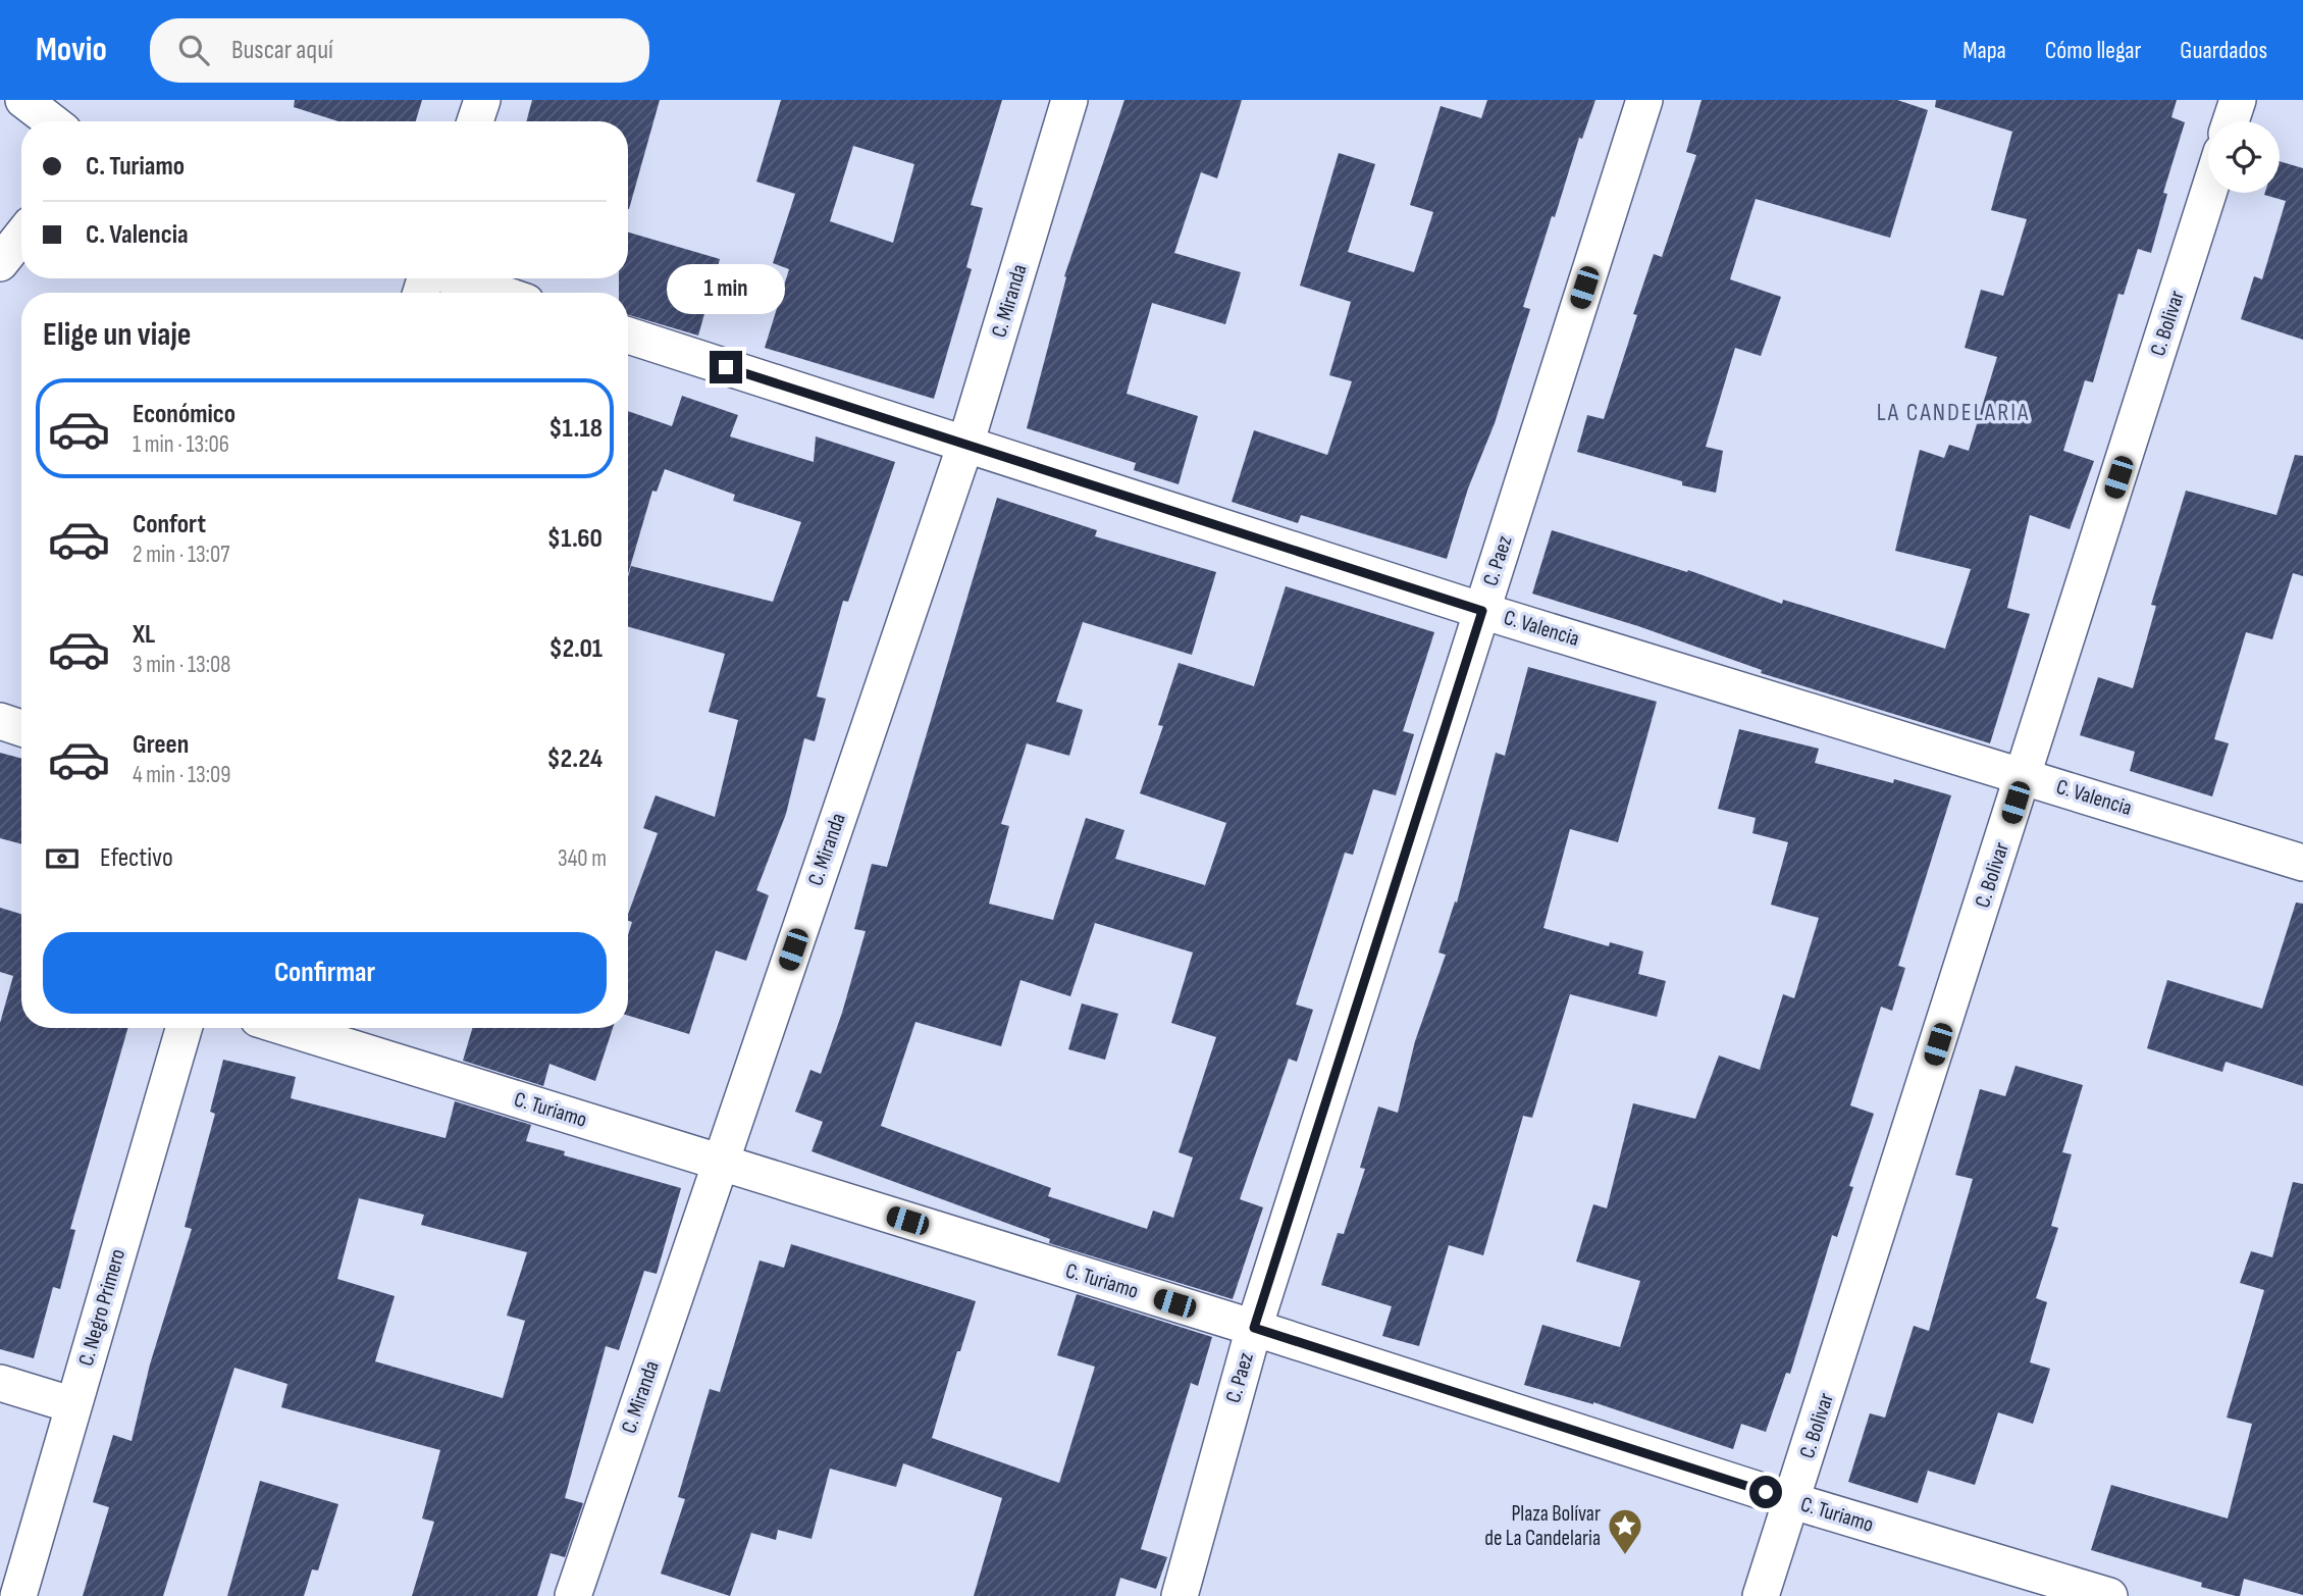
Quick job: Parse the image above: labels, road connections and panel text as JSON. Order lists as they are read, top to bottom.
{
  "streets": {
    "street": [
      "C. Miranda",
      "C. Bolivar",
      "C. Paez",
      "C. Valencia",
      "C. Turiamo",
      "C. Negro Primero"
    ]
  },
  "crossings": [
    ["C. Miranda", "C. Valencia"],
    ["C. Miranda", "C. Turiamo"],
    ["C. Bolivar", "C. Valencia"],
    ["C. Bolivar", "C. Turiamo"],
    ["C. Paez", "C. Valencia"],
    ["C. Paez", "C. Turiamo"]
  ],
  "districts": ["LA CANDELARIA"],
  "places": {
    "place": ["Plaza Bolívar de La Candelaria"]
  },
  "page": {
    "header": "Movio",
    "search": "Buscar aquí",
    "nav": ["Mapa", "Cómo llegar", "Guardados"],
    "banner": ["C. Turiamo", "C. Valencia"],
    "bubble": "1 min",
    "heading": "Elige un viaje",
    "list": [
      {
        "name": "Económico",
        "note": "1 min · 13:06",
        "value": "$1.18"
      },
      {
        "name": "Confort",
        "note": "2 min · 13:07",
        "value": "$1.60"
      },
      {
        "name": "XL",
        "note": "3 min · 13:08",
        "value": "$2.01"
      },
      {
        "name": "Green",
        "note": "4 min · 13:09",
        "value": "$2.24"
      }
    ],
    "pay": ["Efectivo", "340 m"],
    "buttons": "Confirmar"
  }
}
